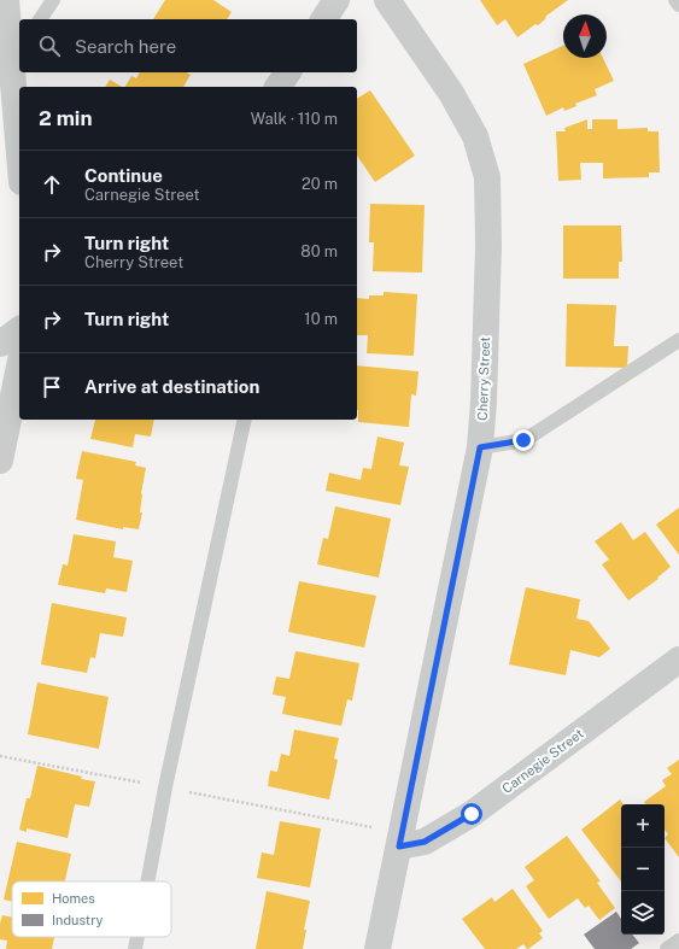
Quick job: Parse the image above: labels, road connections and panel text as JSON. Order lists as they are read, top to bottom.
{
  "streets": {
    "street": ["Cherry Street", "Carnegie Street"]
  },
  "crossings": [
    ["Cherry Street", "Carnegie Street"]
  ],
  "legend": ["Homes", "Industry"],
  "north": "top",
  "page": {
    "search": "Search here",
    "heading": ["2 min", "Walk · 110 m"],
    "list": [
      ["Continue", "Carnegie Street", "20 m"],
      ["Turn right", "Cherry Street", "80 m"],
      ["Turn right", "10 m"],
      "Arrive at destination"
    ],
    "map_buttons": ["+", "−"]
  }
}
